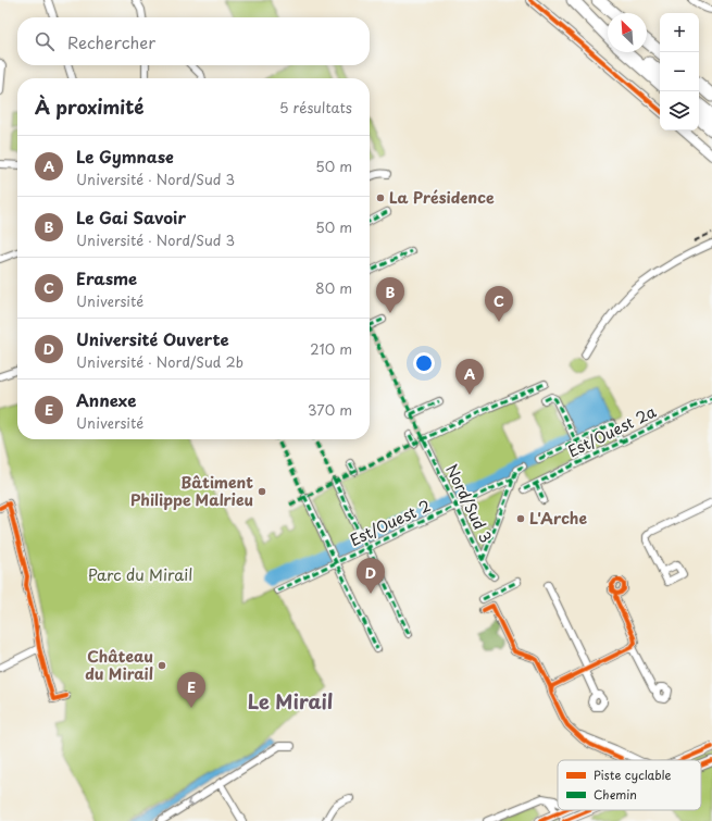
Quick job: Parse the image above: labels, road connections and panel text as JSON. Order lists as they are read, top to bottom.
{
  "streets": {
    "street": ["Est/Ouest 2a", "Nord/Sud 3", "Est/Ouest 2"]
  },
  "crossings": [
    ["Nord/Sud 3", "Est/Ouest 2"]
  ],
  "districts": ["Le Mirail"],
  "parks": ["Parc du Mirail"],
  "places": [
    "La Présidence",
    "Bâtiment Philippe Malrieu",
    "L'Arche",
    "Château du Mirail"
  ],
  "legend": ["Piste cyclable", "Chemin"],
  "north": "top left",
  "page": {
    "map_buttons": ["+", "−"],
    "search": "Rechercher",
    "heading": ["À proximité", "5 résultats"],
    "list": [
      {
        "mark": "A",
        "name": "Le Gymnase",
        "note": "Université · Nord/Sud 3",
        "value": "50 m"
      },
      {
        "mark": "B",
        "name": "Le Gai Savoir",
        "note": "Université · Nord/Sud 3",
        "value": "50 m"
      },
      {
        "mark": "C",
        "name": "Erasme",
        "note": "Université",
        "value": "80 m"
      },
      {
        "mark": "D",
        "name": "Université Ouverte",
        "note": "Université · Nord/Sud 2b",
        "value": "210 m"
      },
      {
        "mark": "E",
        "name": "Annexe",
        "note": "Université",
        "value": "370 m"
      }
    ],
    "pins": [
      "B",
      "C",
      "A",
      "D",
      "E"
    ]
  }
}
